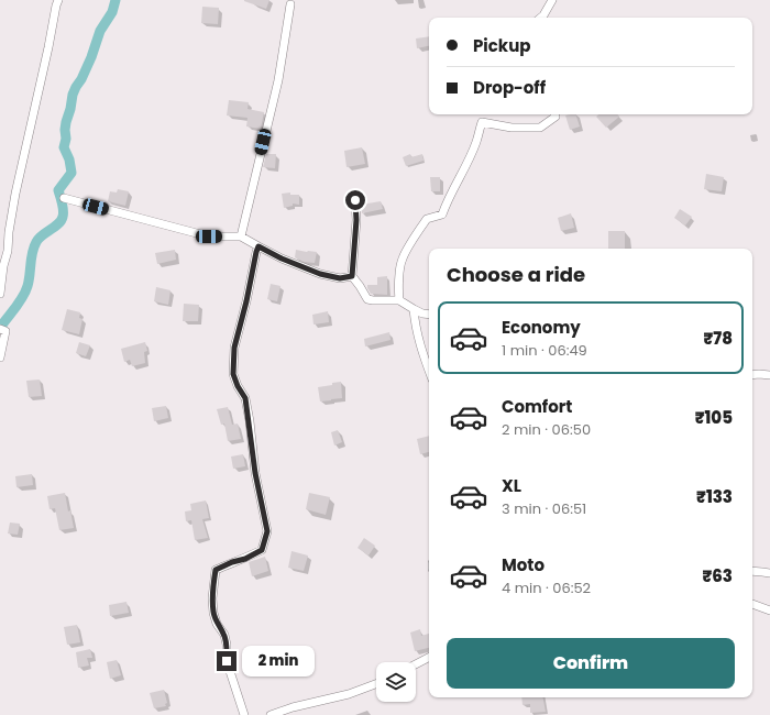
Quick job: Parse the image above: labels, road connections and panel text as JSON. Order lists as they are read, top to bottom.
{
  "page": {
    "banner": ["Pickup", "Drop-off"],
    "heading": "Choose a ride",
    "list": [
      {
        "name": "Economy",
        "note": "1 min · 06:49",
        "value": "₹78"
      },
      {
        "name": "Comfort",
        "note": "2 min · 06:50",
        "value": "₹105"
      },
      {
        "name": "XL",
        "note": "3 min · 06:51",
        "value": "₹133"
      },
      {
        "name": "Moto",
        "note": "4 min · 06:52",
        "value": "₹63"
      }
    ],
    "buttons": "Confirm",
    "bubble": "2 min"
  }
}
